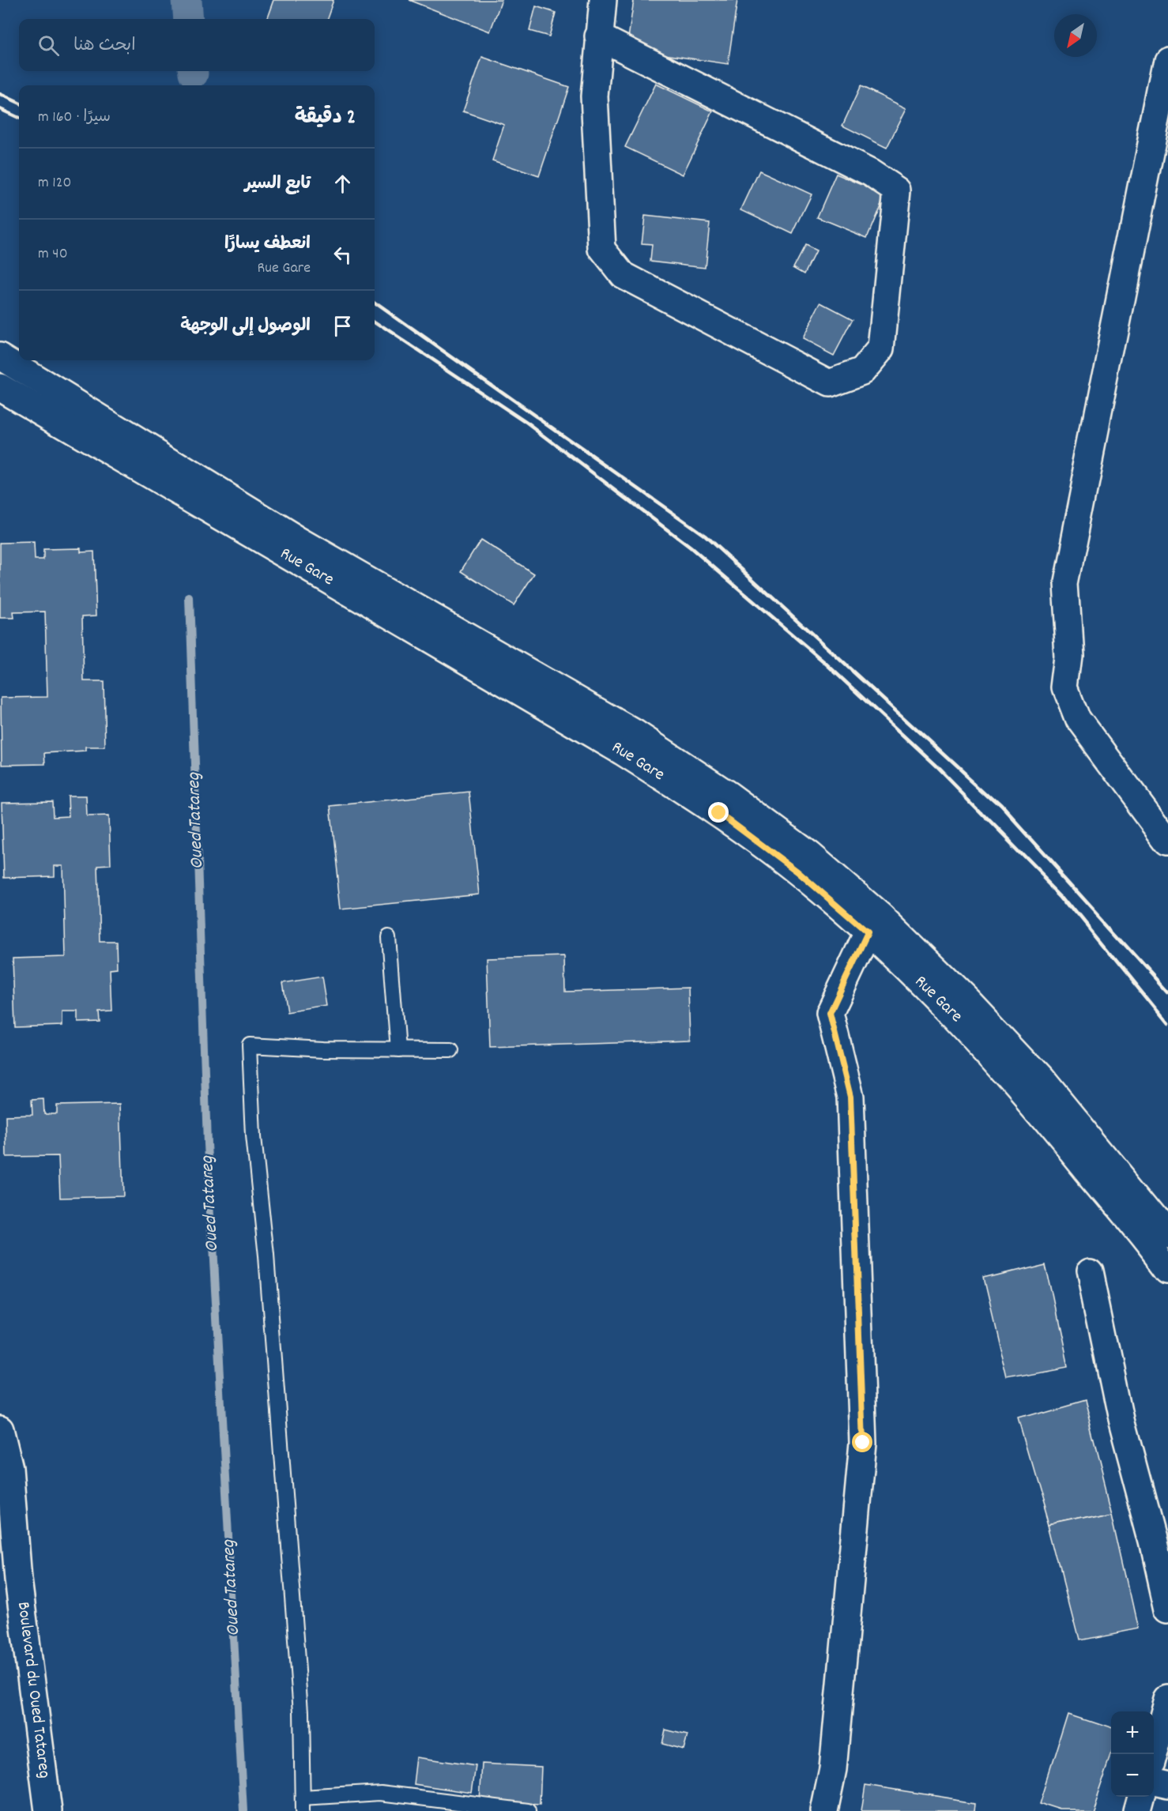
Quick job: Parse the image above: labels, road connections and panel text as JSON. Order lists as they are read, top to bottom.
{
  "streets": {
    "street": ["Rue Gare", "Boulevard du Oued Tatareg"]
  },
  "water": ["Oued Tatareg"],
  "north": "bottom left",
  "page": {
    "search": "ابحث هنا",
    "heading": ["2 دقيقة", "سيرًا · 160 m"],
    "list": [
      ["تابع السير", "120 m"],
      ["انعطف يسارًا", "Rue Gare", "40 m"],
      "الوصول إلى الوجهة"
    ],
    "map_buttons": ["+", "−"]
  }
}
